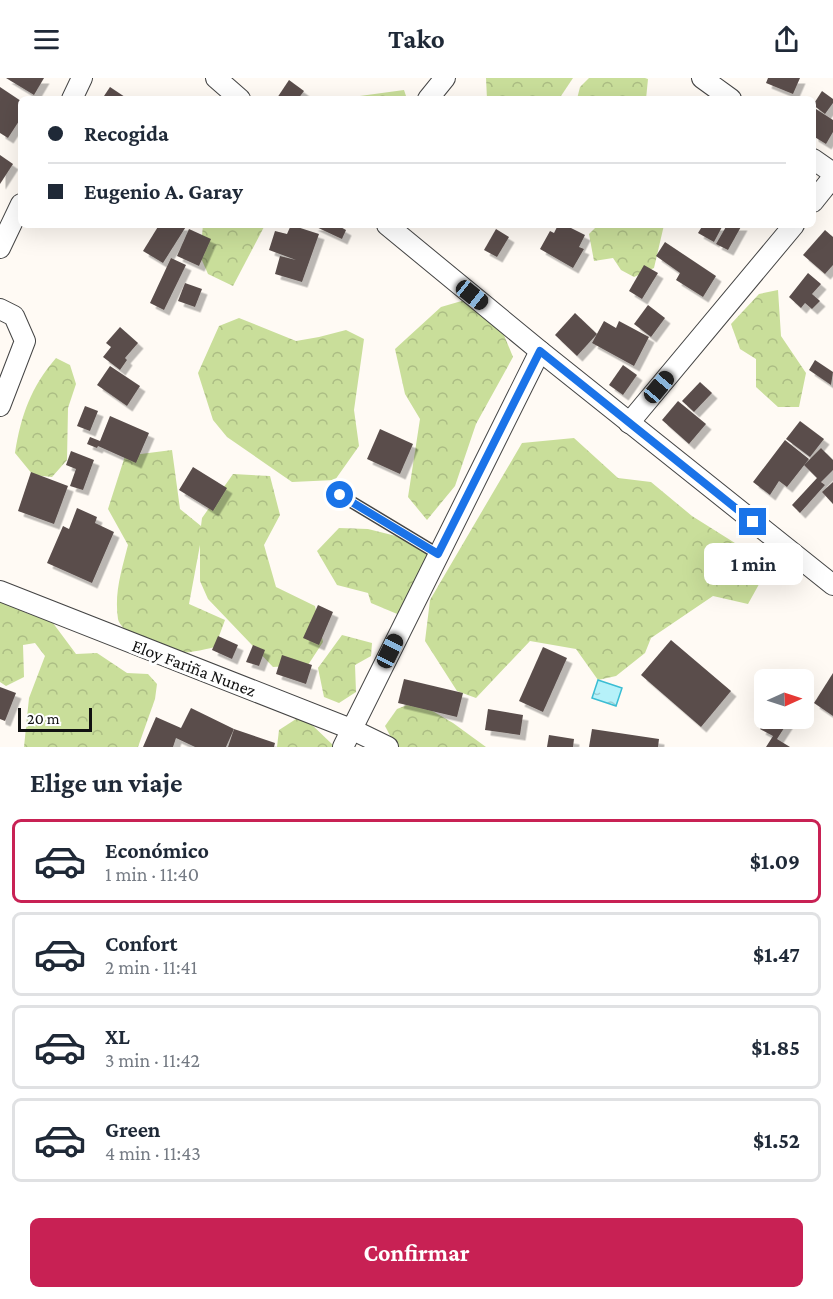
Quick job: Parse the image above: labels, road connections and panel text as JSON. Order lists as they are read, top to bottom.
{
  "streets": {
    "street": ["Eloy Fariña Nunez"]
  },
  "scale_bar": "20 m",
  "north": "right",
  "page": {
    "header": "Tako",
    "banner": ["Recogida", "Eugenio A. Garay"],
    "bubble": "1 min",
    "scale": "20 m",
    "heading": "Elige un viaje",
    "list": [
      {
        "name": "Económico",
        "note": "1 min · 11:40",
        "value": "$1.09"
      },
      {
        "name": "Confort",
        "note": "2 min · 11:41",
        "value": "$1.47"
      },
      {
        "name": "XL",
        "note": "3 min · 11:42",
        "value": "$1.85"
      },
      {
        "name": "Green",
        "note": "4 min · 11:43",
        "value": "$1.52"
      }
    ],
    "buttons": "Confirmar"
  }
}
